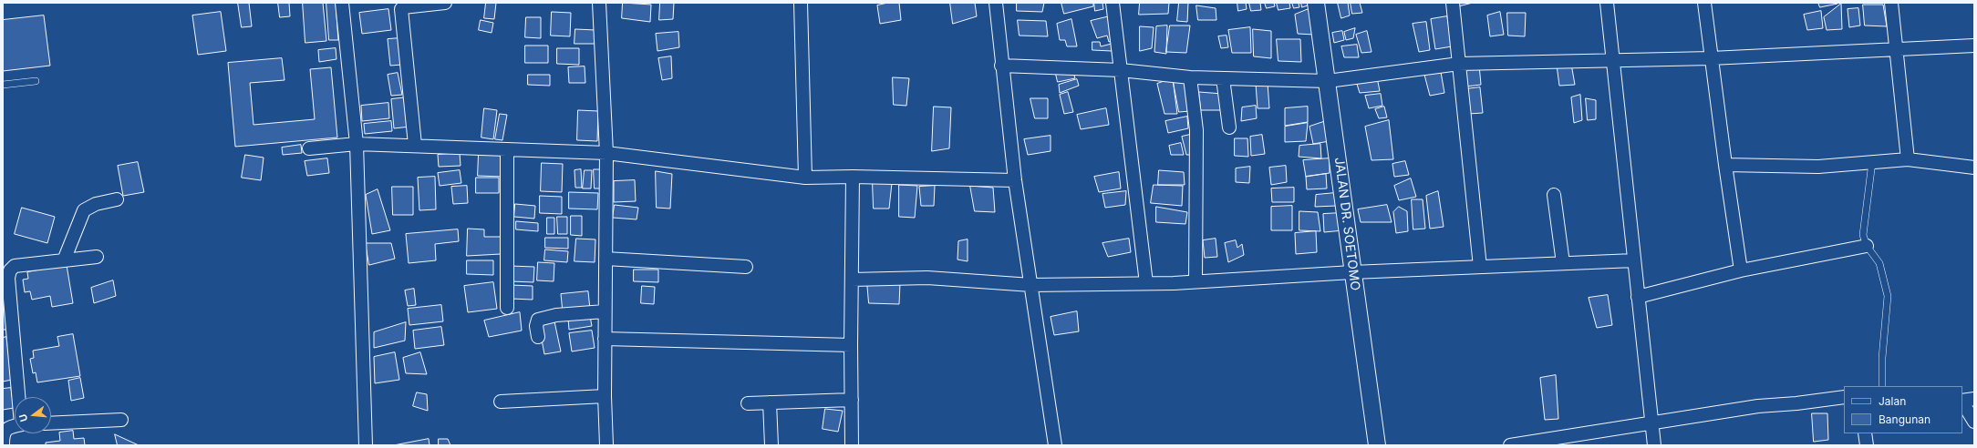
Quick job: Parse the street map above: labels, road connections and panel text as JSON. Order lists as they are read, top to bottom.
{
  "streets": {
    "street": ["JALAN DR. SOETOMO"]
  },
  "legend": ["Jalan", "Bangunan"],
  "north": "left"
}
